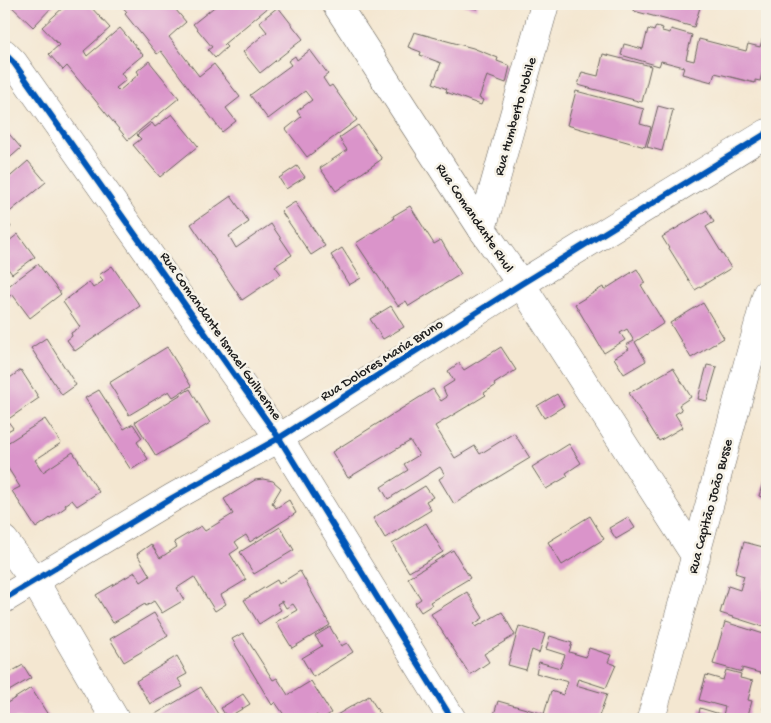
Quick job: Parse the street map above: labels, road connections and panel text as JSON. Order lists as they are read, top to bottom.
{
  "streets": {
    "street": [
      "Rua Humberto Nobile",
      "Rua Comandante Rhul",
      "Rua Comandante Ismael Guilherme",
      "Rua Dolores Maria Bruno",
      "Rua Capitão João Busse"
    ]
  },
  "crossings": [
    ["Rua Humberto Nobile", "Rua Comandante Rhul"],
    ["Rua Comandante Rhul", "Rua Dolores Maria Bruno"],
    ["Rua Comandante Rhul", "Rua Capitão João Busse"],
    ["Rua Comandante Ismael Guilherme", "Rua Dolores Maria Bruno"]
  ]
}
